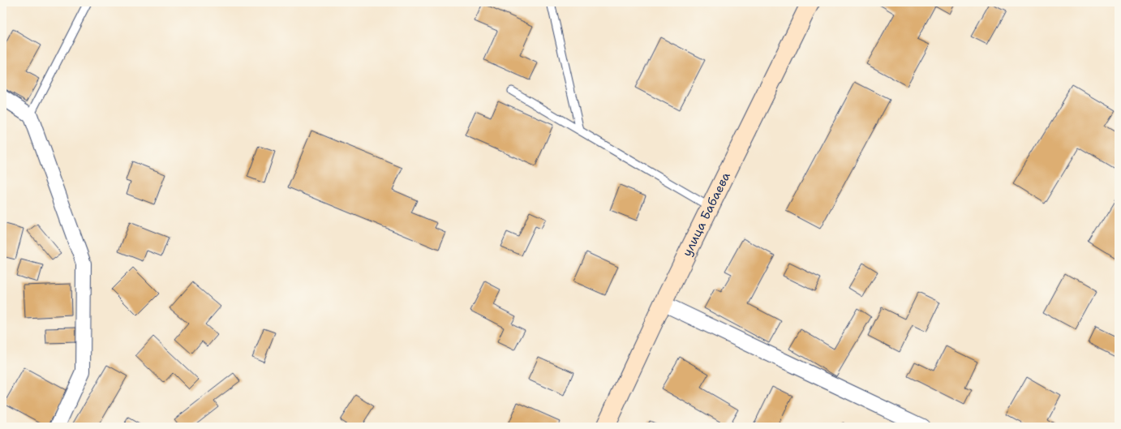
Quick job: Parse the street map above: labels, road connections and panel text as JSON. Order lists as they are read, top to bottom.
{
  "streets": {
    "street": ["улица Бабаева"]
  }
}
